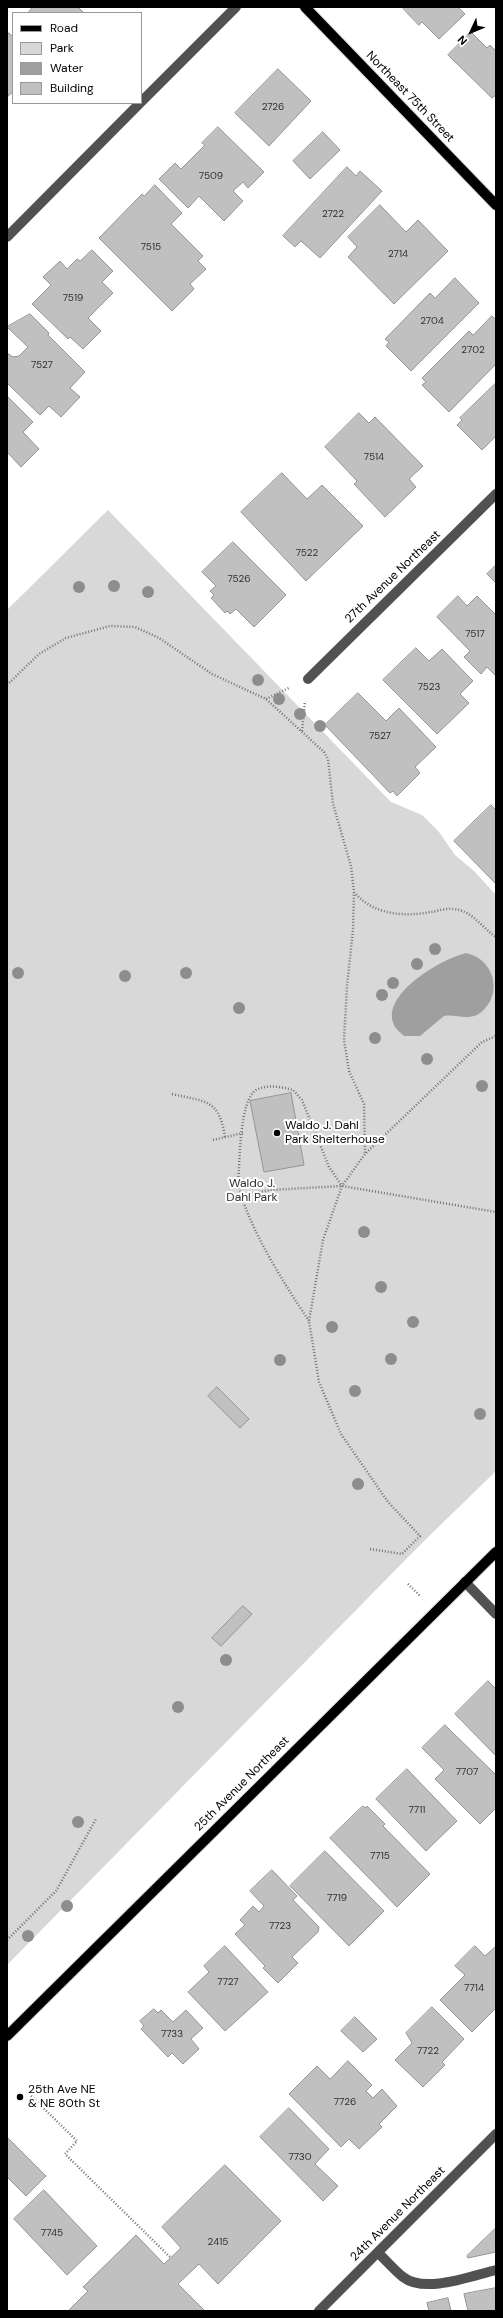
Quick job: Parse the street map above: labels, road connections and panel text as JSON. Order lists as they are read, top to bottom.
{
  "streets": {
    "main road": ["Northeast 75th Street", "25th Avenue Northeast"],
    "street": ["27th Avenue Northeast", "24th Avenue Northeast"]
  },
  "parks": ["Waldo J. Dahl Park"],
  "places": ["Waldo J. Dahl Park Shelterhouse", "25th Ave NE & NE 80th St"],
  "house_numbers": [
    "2726",
    "7509",
    "2722",
    "7515",
    "2714",
    "7519",
    "2704",
    "2702",
    "7527",
    "7514",
    "7522",
    "7526",
    "7517",
    "7523",
    "7527",
    "7707",
    "7711",
    "7715",
    "7719",
    "7723",
    "7727",
    "7714",
    "7733",
    "7722",
    "7726",
    "7730",
    "7745",
    "2415"
  ],
  "legend": [
    "Road",
    "Park",
    "Water",
    "Building"
  ],
  "north": "bottom left"
}
